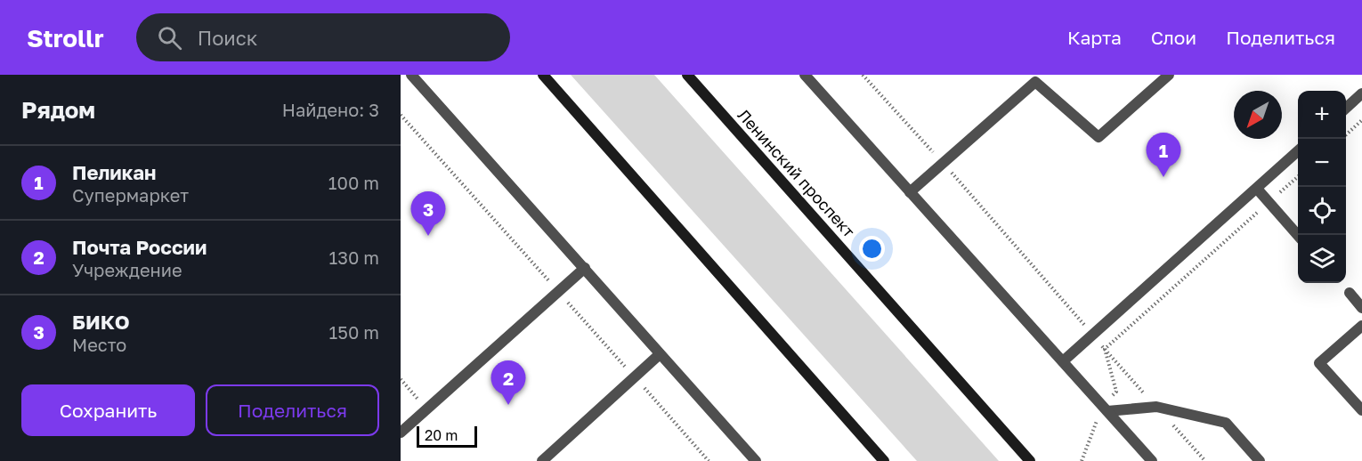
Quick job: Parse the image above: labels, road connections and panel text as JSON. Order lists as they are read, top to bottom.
{
  "streets": {
    "main road": ["Ленинский проспект"]
  },
  "scale_bar": "20 m",
  "north": "bottom left",
  "page": {
    "header": "Strollr",
    "search": "Поиск",
    "nav": ["Карта", "Слои", "Поделиться"],
    "heading": ["Рядом", "Найдено: 3"],
    "map_buttons": ["+", "−"],
    "pins": ["1", "3", "2"],
    "list": [
      {
        "mark": "1",
        "name": "Пеликан",
        "note": "Супермаркет",
        "value": "100 m"
      },
      {
        "mark": "2",
        "name": "Почта России",
        "note": "Учреждение",
        "value": "130 m"
      },
      {
        "mark": "3",
        "name": "БИКО",
        "note": "Место",
        "value": "150 m"
      }
    ],
    "buttons": ["Сохранить", "Поделиться"],
    "scale": "20 m"
  }
}
